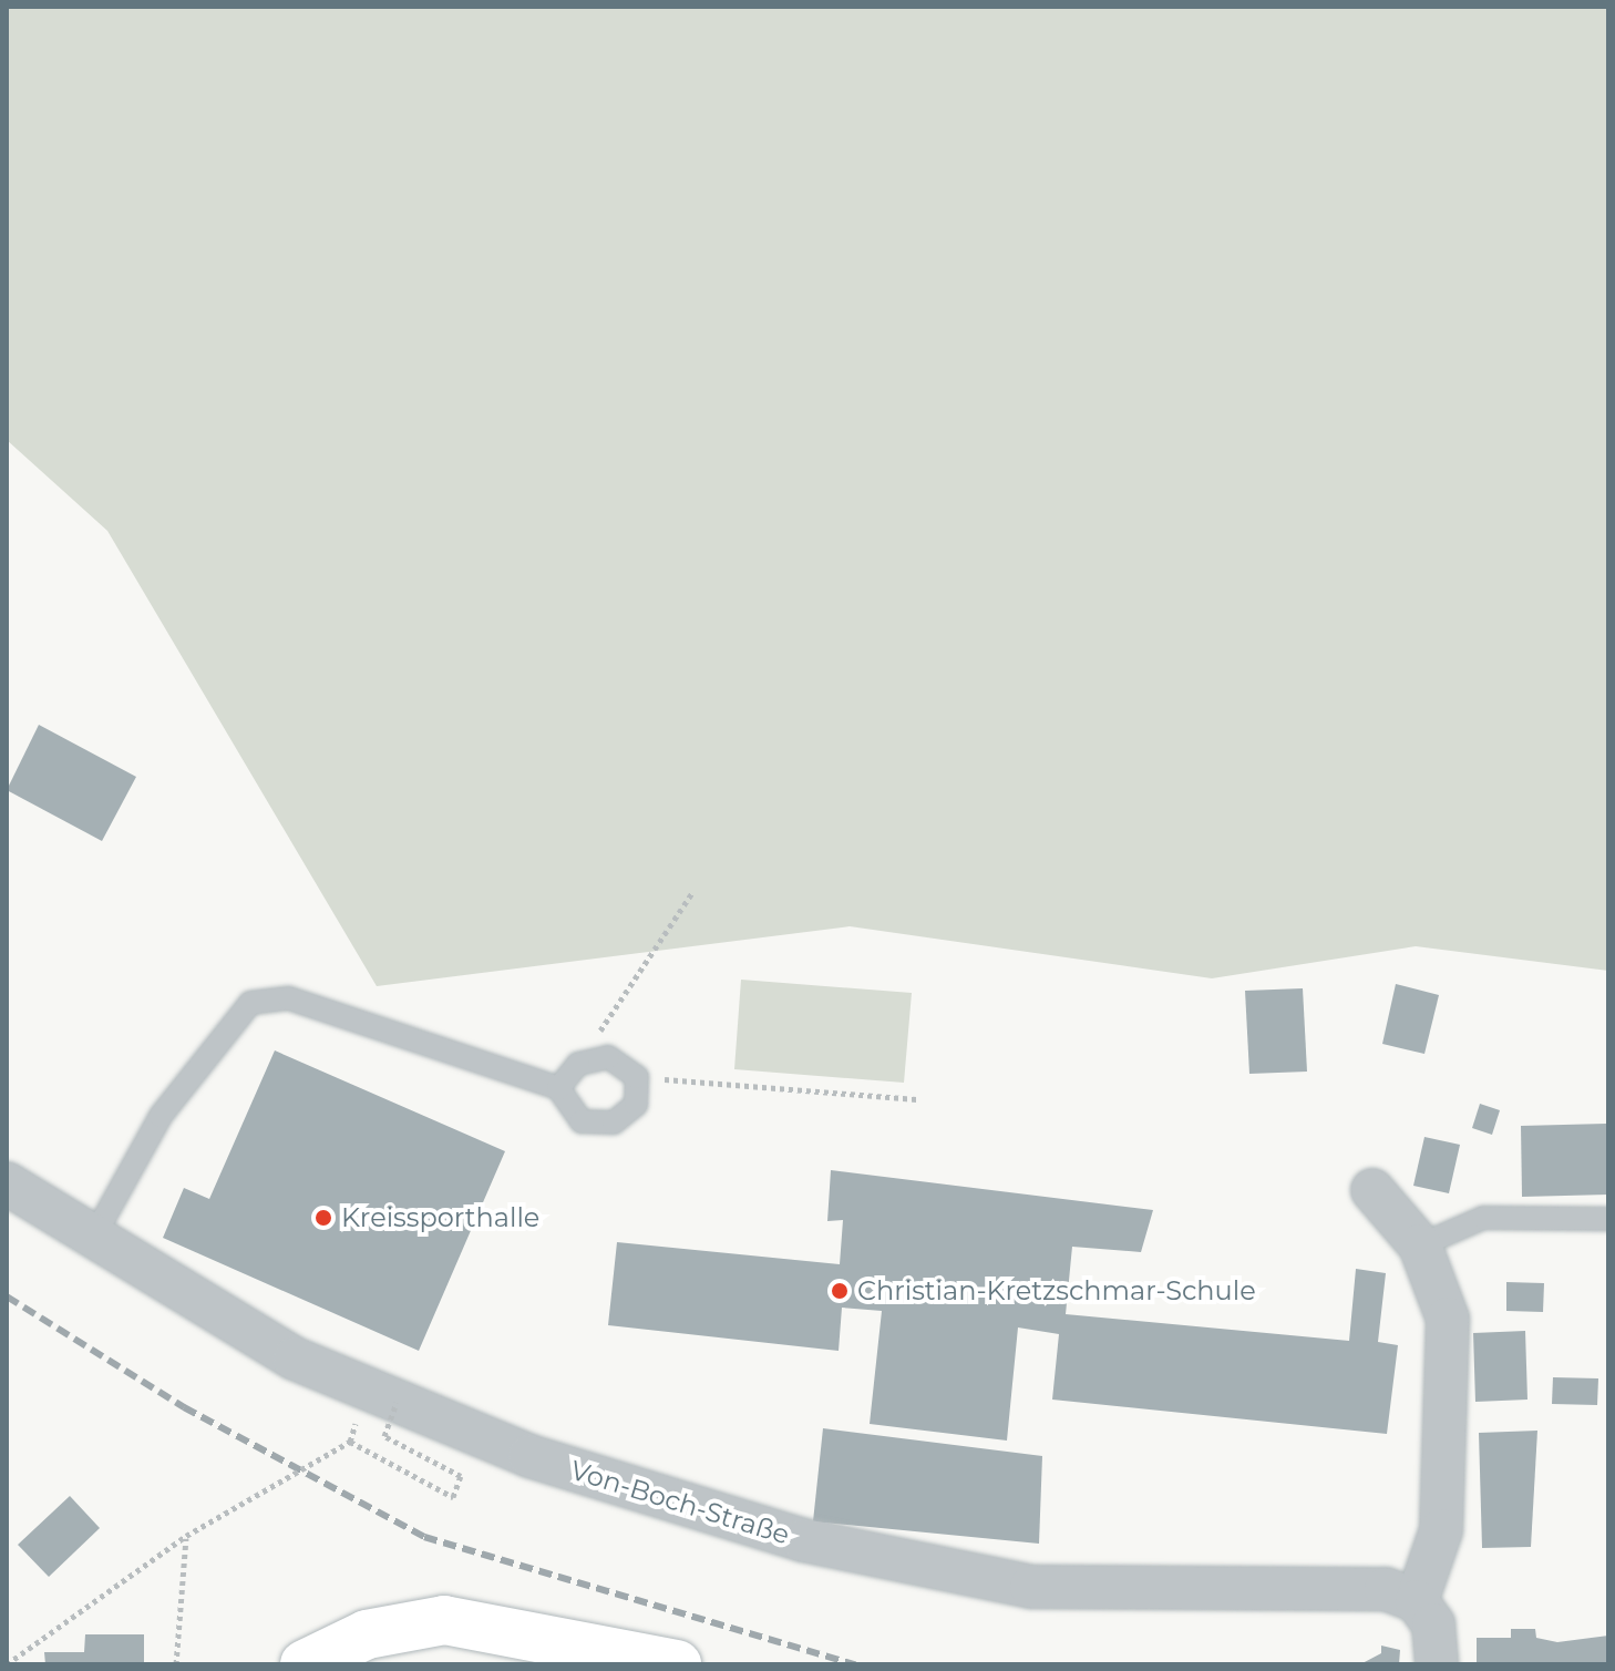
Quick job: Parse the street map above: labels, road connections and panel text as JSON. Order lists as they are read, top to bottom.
{
  "streets": {
    "street": ["Von-Boch-Straße"]
  },
  "places": ["Kreissporthalle", "Christian-Kretzschmar-Schule"]
}
